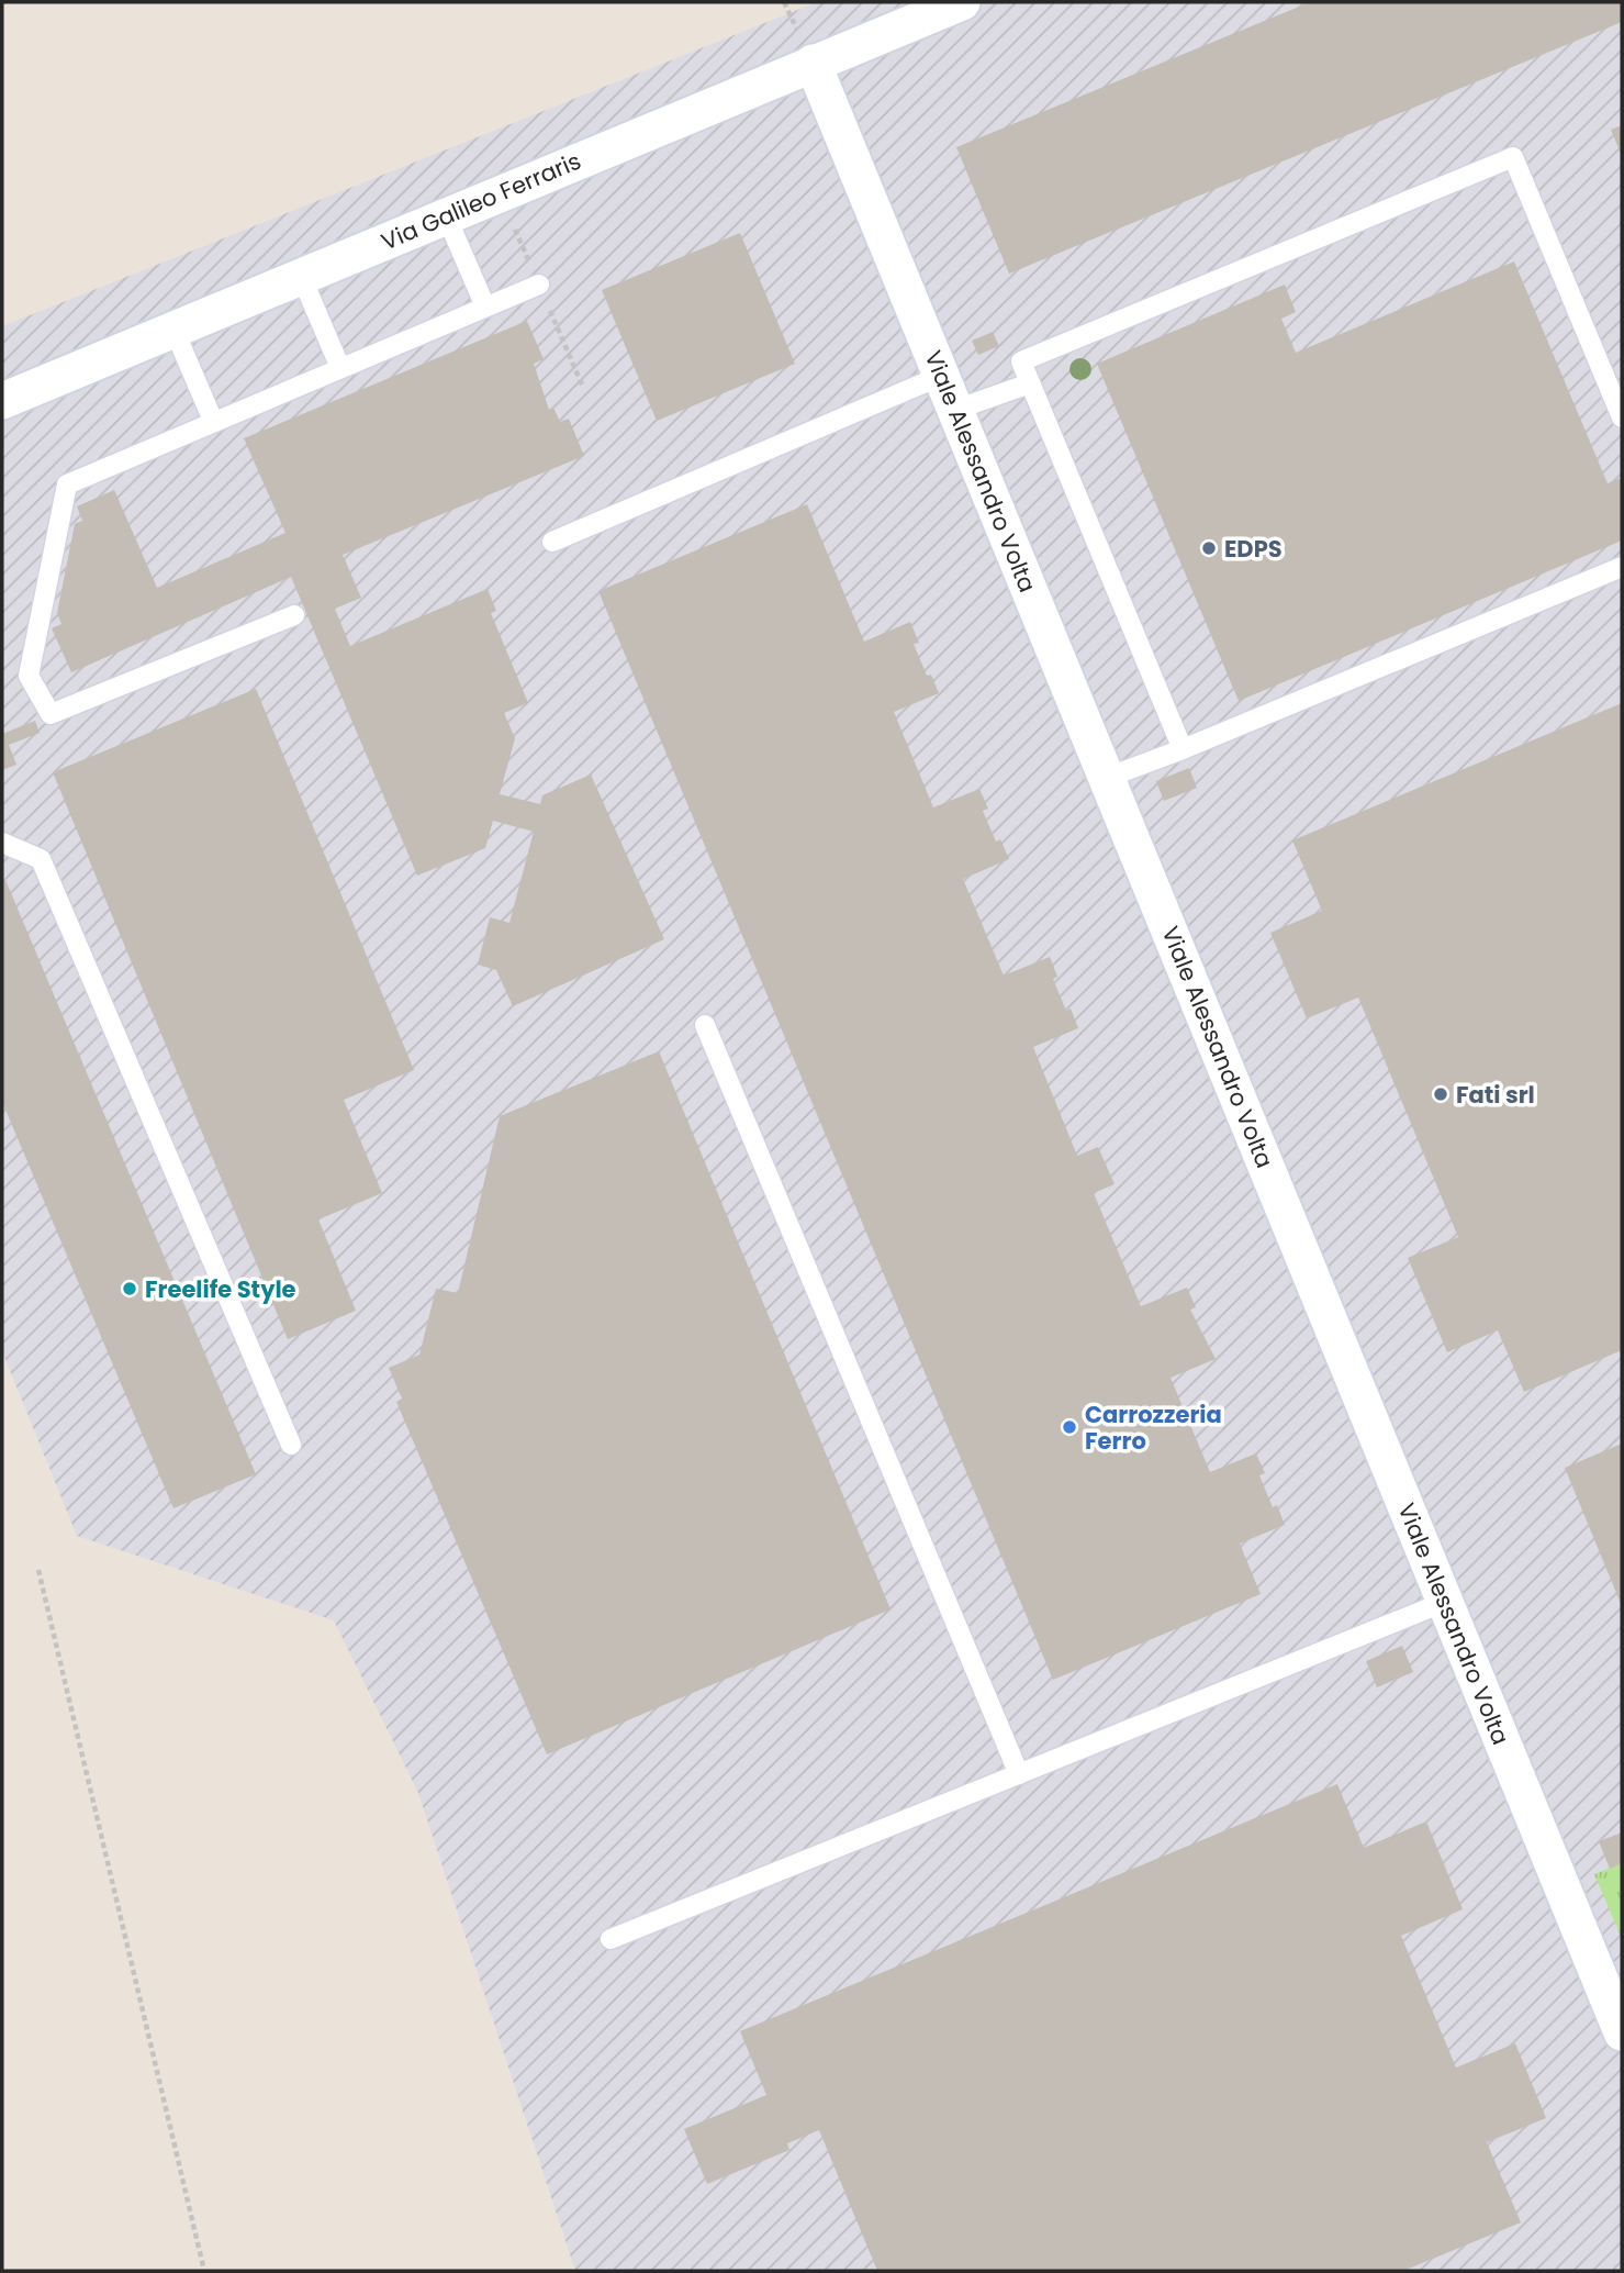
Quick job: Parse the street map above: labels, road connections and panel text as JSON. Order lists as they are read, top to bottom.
{
  "streets": {
    "street": ["Via Galileo Ferraris", "Viale Alessandro Volta"]
  },
  "crossings": [
    ["Via Galileo Ferraris", "Viale Alessandro Volta"]
  ],
  "places": [
    "EDPS",
    "Fati srl",
    "Freelife Style",
    "Carrozzeria Ferro"
  ]
}
